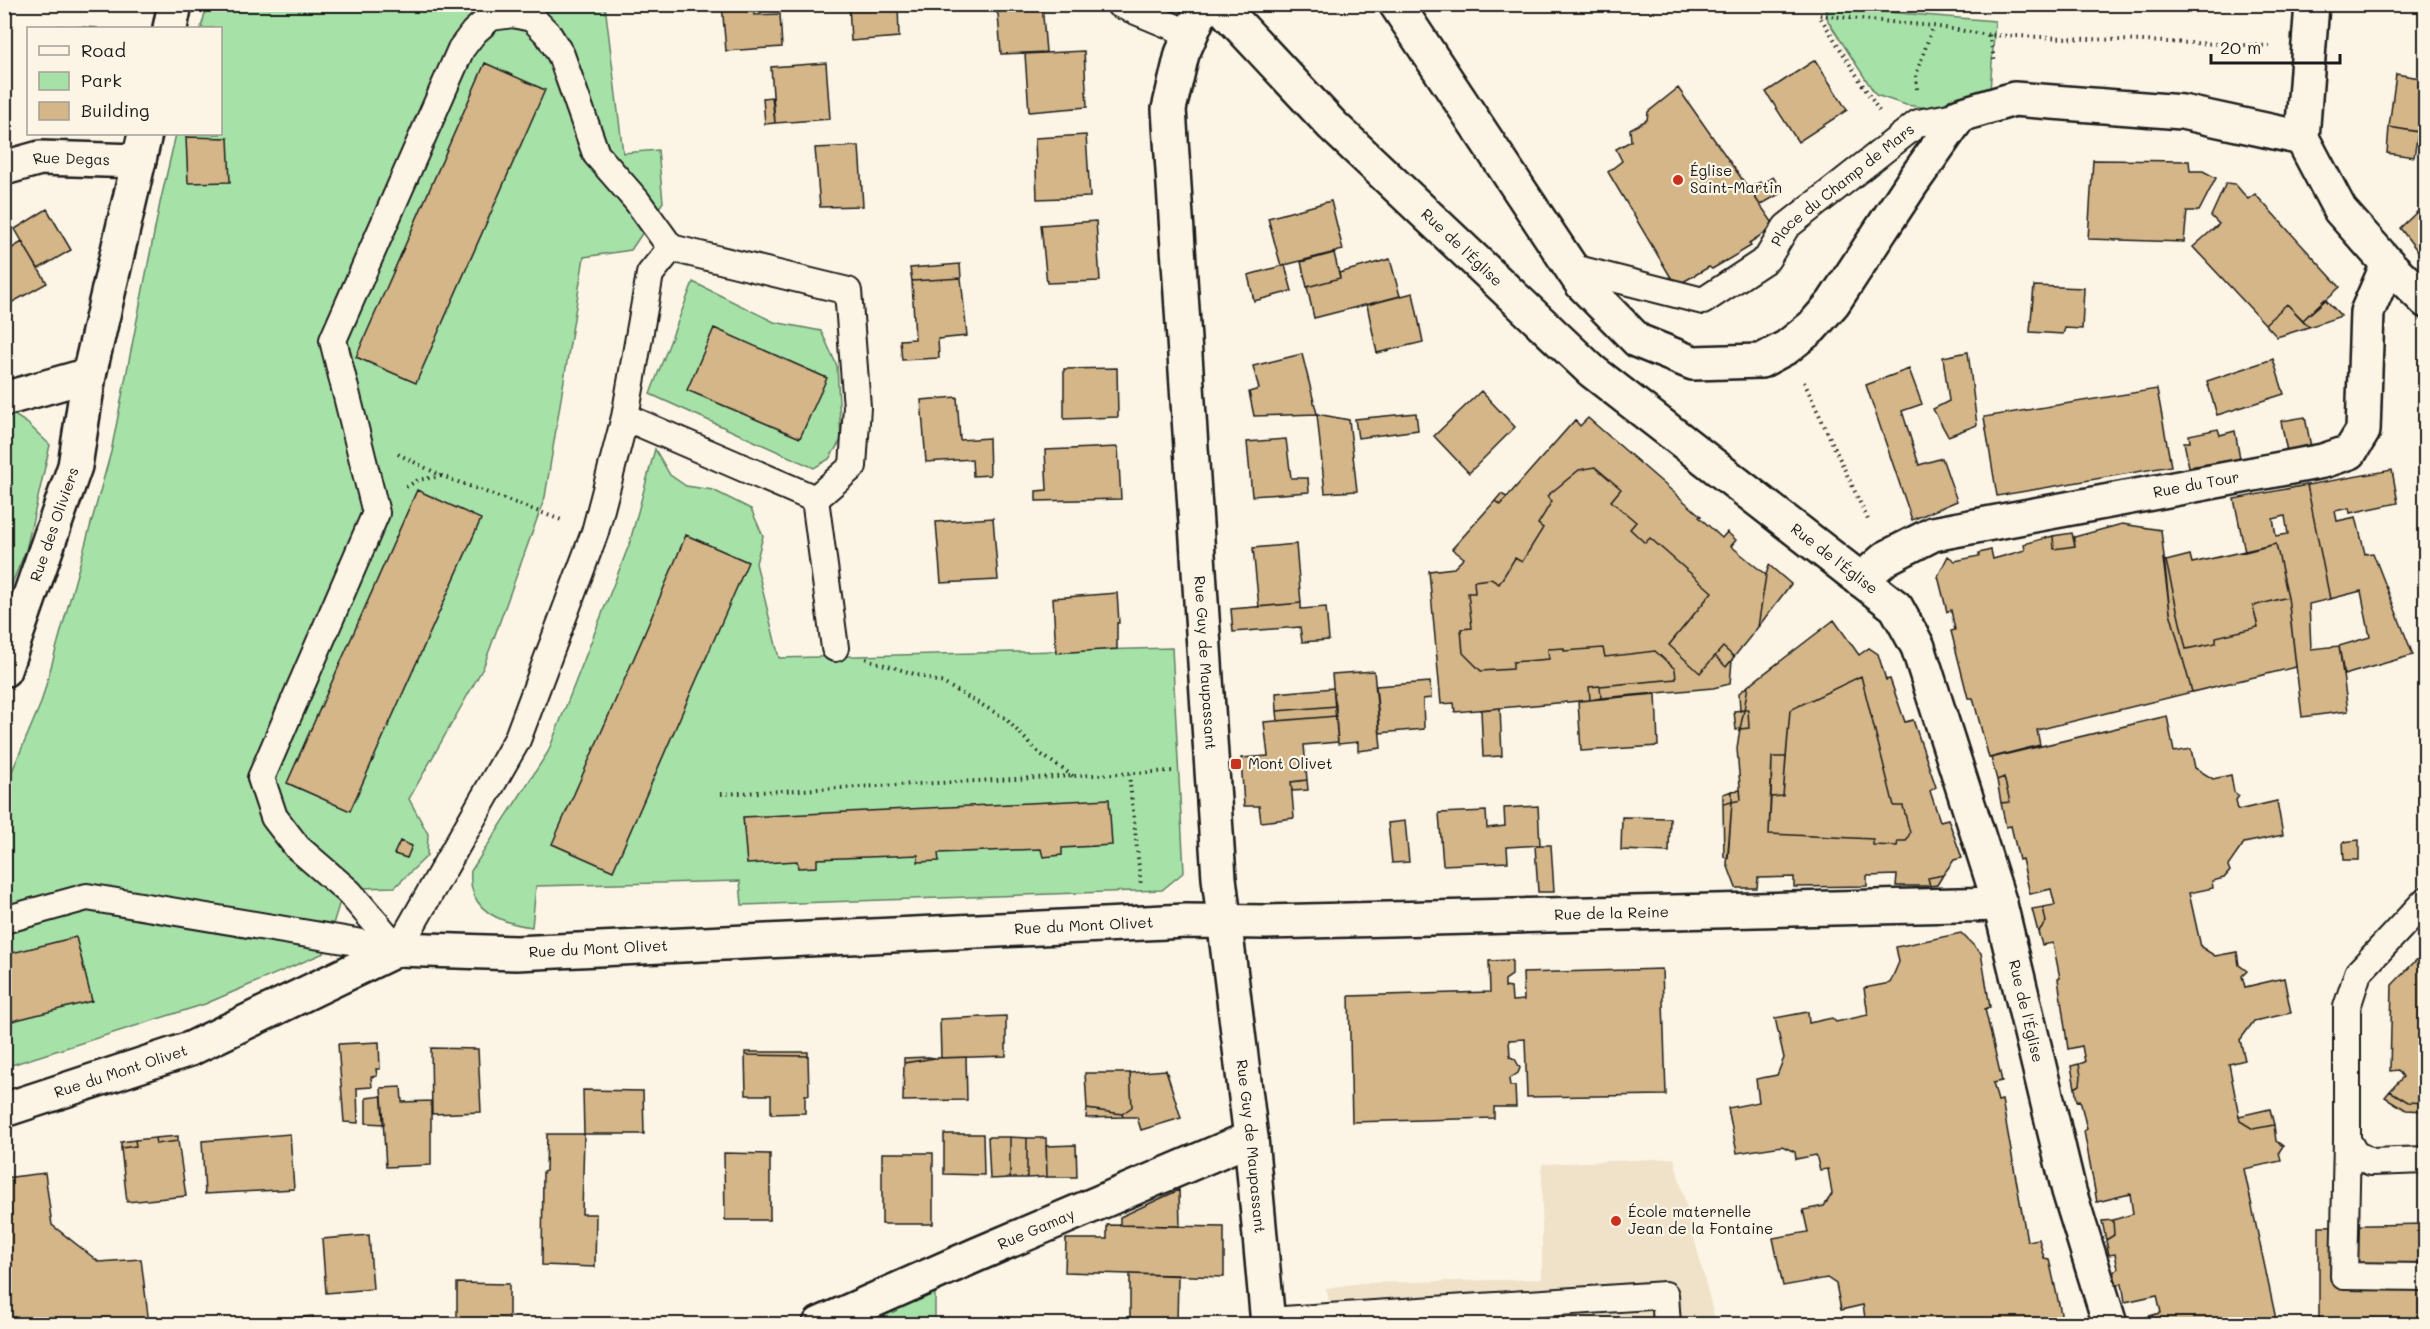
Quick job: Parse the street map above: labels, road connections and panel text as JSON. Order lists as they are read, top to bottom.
{
  "streets": {
    "street": [
      "Rue Degas",
      "Rue de l'Église",
      "Rue du Tour",
      "Rue des Oliviers",
      "Rue Guy de Maupassant",
      "Rue de la Reine",
      "Rue du Mont Olivet",
      "Rue Gamay"
    ],
    "lane": ["Place du Champ de Mars"]
  },
  "crossings": [
    ["Rue Degas", "Rue des Oliviers"],
    ["Rue de l'Église", "Rue du Tour"],
    ["Rue de l'Église", "Rue de la Reine"],
    ["Rue Guy de Maupassant", "Rue de la Reine"],
    ["Rue Guy de Maupassant", "Rue du Mont Olivet"],
    ["Rue Guy de Maupassant", "Rue Gamay"],
    ["Rue de la Reine", "Rue du Mont Olivet"]
  ],
  "places": {
    "other": ["Église Saint-Martin", "École maternelle Jean de la Fontaine"],
    "transit": ["Mont Olivet"]
  },
  "legend": ["Road", "Park", "Building"],
  "scale_bar": "20 m"
}
